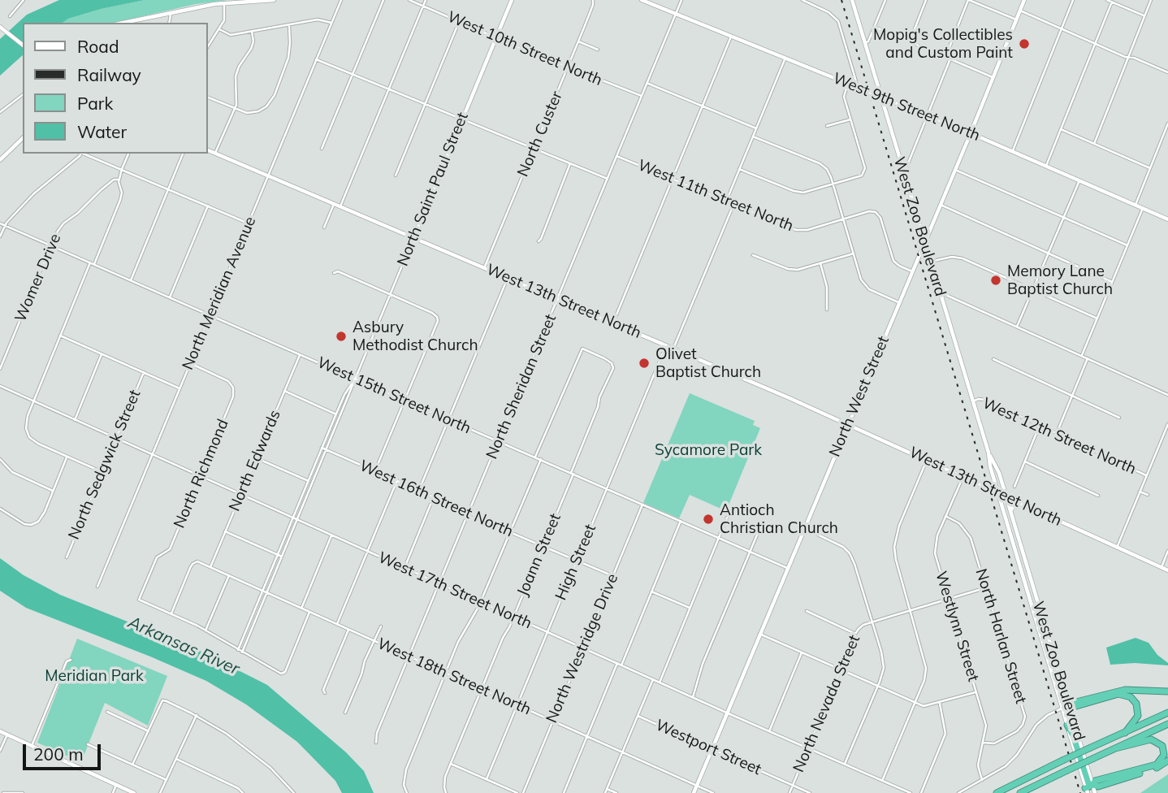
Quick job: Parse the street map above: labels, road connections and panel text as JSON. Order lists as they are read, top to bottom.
{
  "streets": {
    "main road": [
      "West 9th Street North",
      "North Saint Paul Street",
      "West Zoo Boulevard",
      "West 13th Street North",
      "North West Street"
    ],
    "street": [
      "West 10th Street North",
      "North Custer",
      "West 11th Street North",
      "Womer Drive",
      "North Meridian Avenue",
      "North Sheridan Street",
      "West 15th Street North",
      "West 12th Street North",
      "North Edwards",
      "North Sedgwick Street",
      "North Richmond",
      "West 16th Street North",
      "Joann Street",
      "High Street",
      "West 17th Street North",
      "Westlynn Street",
      "North Harlan Street",
      "North Westridge Drive",
      "West 18th Street North",
      "North Nevada Street",
      "Westport Street"
    ]
  },
  "crossings": [
    ["West 10th Street North", "North Custer"],
    ["West 10th Street North", "North Saint Paul Street"],
    ["West 10th Street North", "North Sheridan Street"],
    ["West 9th Street North", "West Zoo Boulevard"],
    ["West 9th Street North", "North Sheridan Street"],
    ["West 9th Street North", "North West Street"],
    ["North Custer", "West 13th Street North"],
    ["North Saint Paul Street", "West 13th Street North"],
    ["North Saint Paul Street", "West 15th Street North"],
    ["North Saint Paul Street", "West 16th Street North"],
    ["North Saint Paul Street", "West 17th Street North"],
    ["North Saint Paul Street", "West 18th Street North"],
    ["West 11th Street North", "North Sheridan Street"],
    ["West 11th Street North", "North West Street"],
    ["West Zoo Boulevard", "West 13th Street North"],
    ["West Zoo Boulevard", "North West Street"],
    ["West Zoo Boulevard", "West 12th Street North"],
    ["Womer Drive", "West 15th Street North"],
    ["North Meridian Avenue", "West 13th Street North"],
    ["North Meridian Avenue", "West 15th Street North"],
    ["North Meridian Avenue", "North Richmond"],
    ["North Meridian Avenue", "West 17th Street North"],
    ["West 13th Street North", "North Sheridan Street"],
    ["West 13th Street North", "North West Street"],
    ["West 13th Street North", "High Street"],
    ["West 13th Street North", "Westlynn Street"],
    ["North Sheridan Street", "West 15th Street North"],
    ["North Sheridan Street", "West 16th Street North"],
    ["North Sheridan Street", "West 17th Street North"],
    ["North Sheridan Street", "West 18th Street North"],
    ["West 15th Street North", "North West Street"],
    ["West 15th Street North", "North Edwards"],
    ["West 15th Street North", "Joann Street"],
    ["West 15th Street North", "High Street"],
    ["West 15th Street North", "North Westridge Drive"],
    ["North West Street", "West 17th Street North"],
    ["North West Street", "West 18th Street North"],
    ["North West Street", "Westport Street"],
    ["North Edwards", "West 17th Street North"],
    ["North Edwards", "West 18th Street North"],
    ["North Sedgwick Street", "West 17th Street North"],
    ["North Richmond", "West 17th Street North"],
    ["North Richmond", "West 18th Street North"],
    ["West 16th Street North", "Joann Street"],
    ["West 16th Street North", "High Street"],
    ["West 16th Street North", "North Westridge Drive"],
    ["Joann Street", "West 17th Street North"],
    ["Joann Street", "West 18th Street North"],
    ["High Street", "West 17th Street North"],
    ["High Street", "West 18th Street North"],
    ["West 17th Street North", "North Westridge Drive"],
    ["West 17th Street North", "North Nevada Street"],
    ["Westlynn Street", "North Harlan Street"],
    ["Westlynn Street", "North Nevada Street"],
    ["North Harlan Street", "North Nevada Street"],
    ["North Westridge Drive", "West 18th Street North"],
    ["North Nevada Street", "Westport Street"]
  ],
  "water": ["Arkansas River"],
  "parks": ["Sycamore Park", "Meridian Park"],
  "places": [
    "Mopig's Collectibles and Custom Paint",
    "Memory Lane Baptist Church",
    "Asbury Methodist Church",
    "Olivet Baptist Church",
    "Antioch Christian Church"
  ],
  "legend": [
    "Road",
    "Railway",
    "Park",
    "Water"
  ],
  "scale_bar": "200 m"
}
